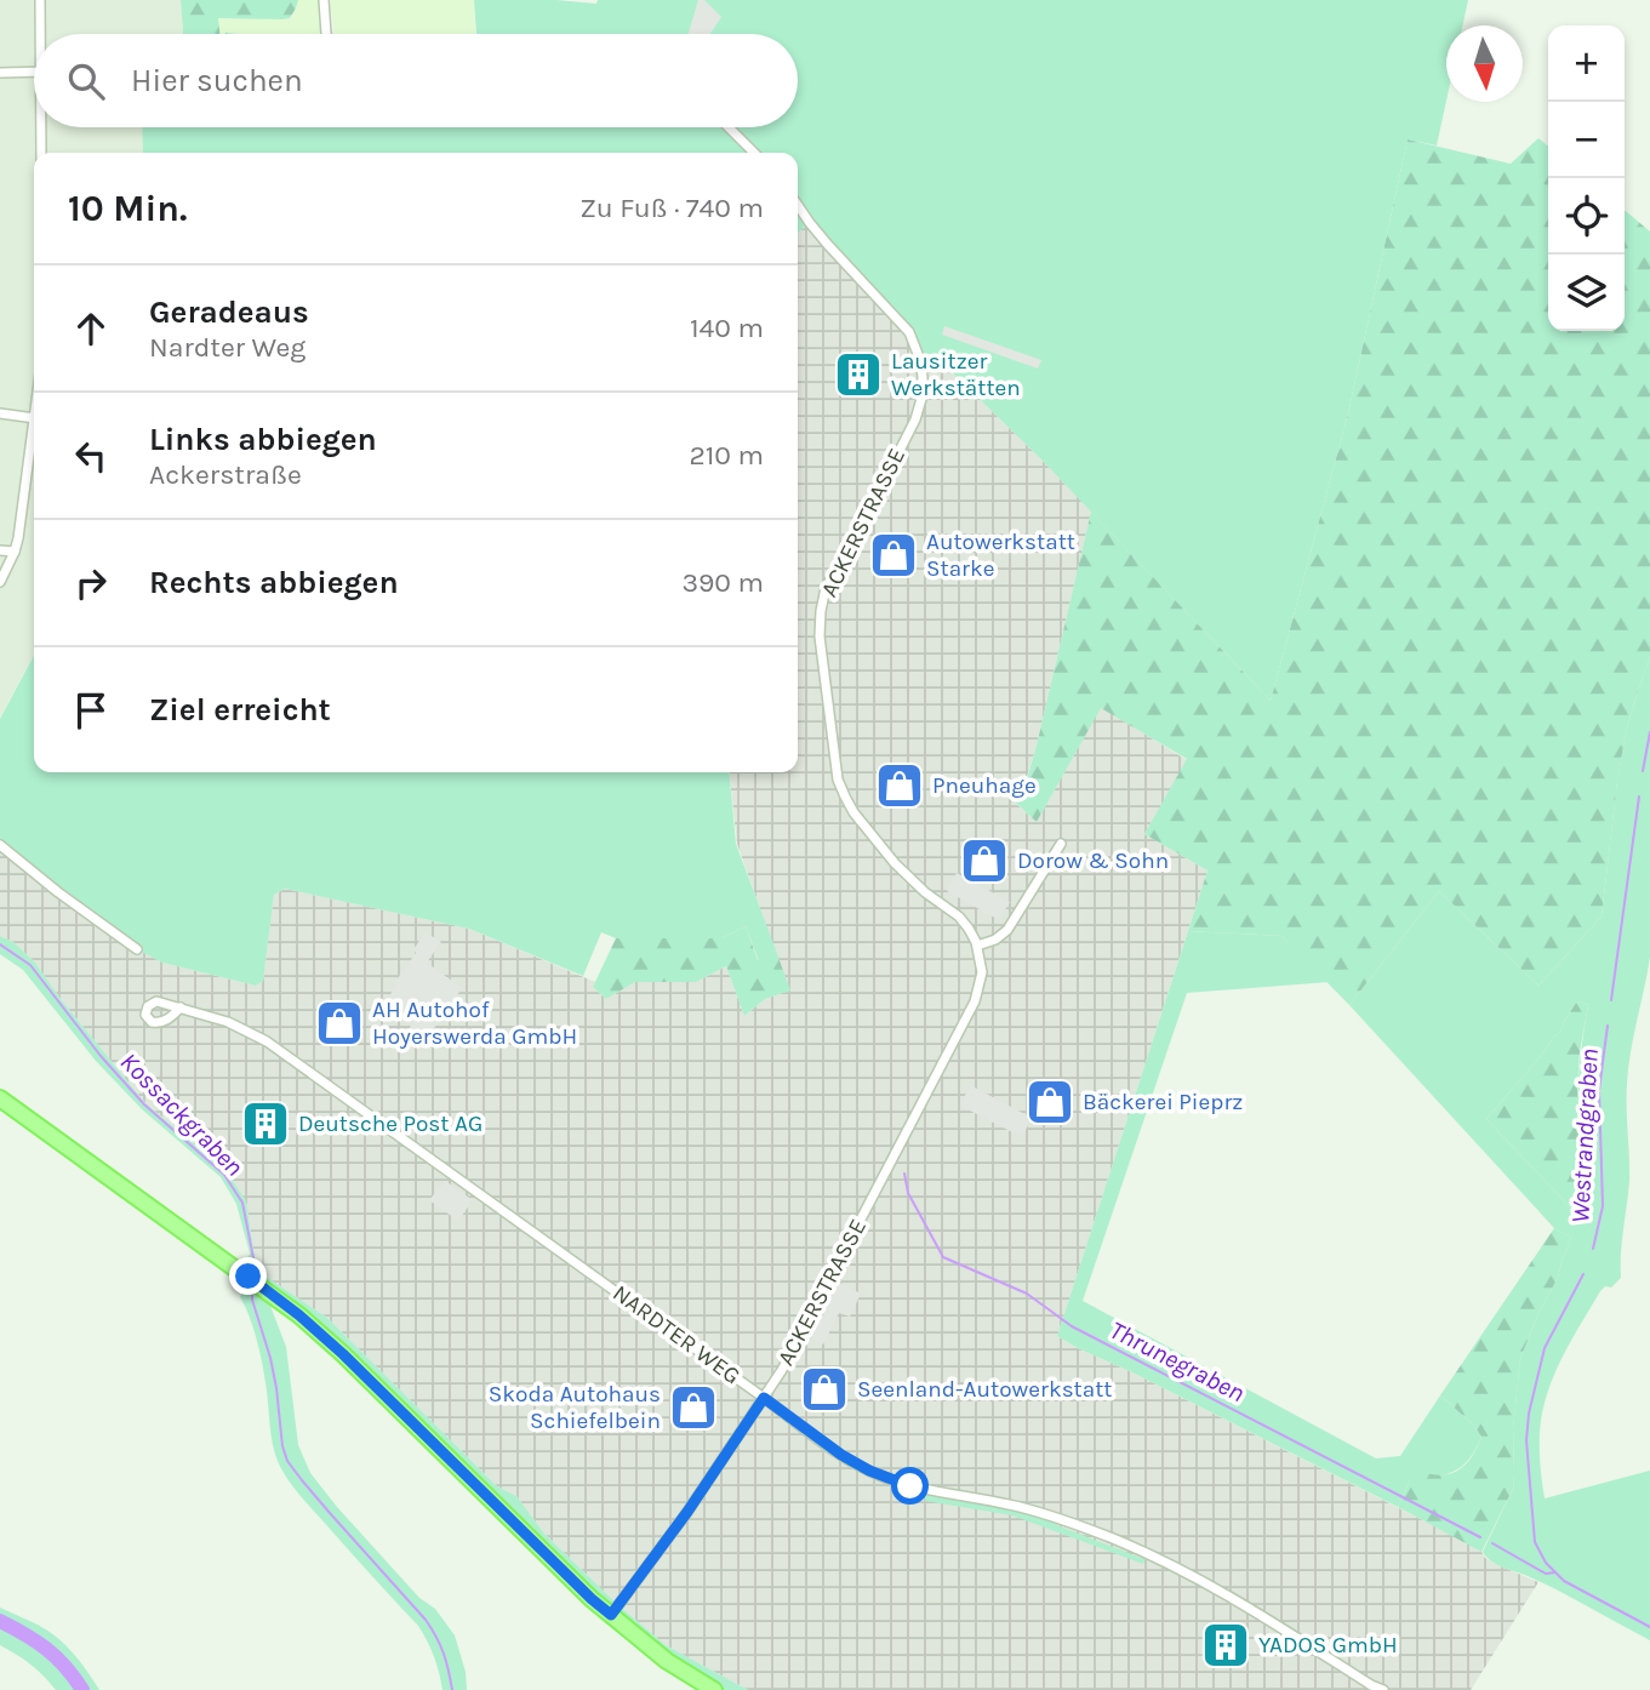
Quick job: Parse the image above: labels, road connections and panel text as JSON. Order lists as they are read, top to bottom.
{
  "streets": {
    "street": ["ACKERSTRASSE", "NARDTER WEG"]
  },
  "crossings": [
    ["ACKERSTRASSE", "NARDTER WEG"]
  ],
  "water": ["Kossackgraben", "Westrandgraben", "Thrunegraben"],
  "places": {
    "building": ["Lausitzer Werkstätten", "Deutsche Post AG", "YADOS GmbH"],
    "shop": [
      "Autowerkstatt Starke",
      "Pneuhage",
      "Dorow & Sohn",
      "AH Autohof Hoyerswerda GmbH",
      "Bäckerei Pieprz",
      "Seenland-Autowerkstatt",
      "Skoda Autohaus Schiefelbein"
    ]
  },
  "north": "bottom",
  "page": {
    "map_buttons": ["+", "−"],
    "search": "Hier suchen",
    "heading": ["10 Min.", "Zu Fuß · 740 m"],
    "list": [
      ["Geradeaus", "Nardter Weg", "140 m"],
      ["Links abbiegen", "Ackerstraße", "210 m"],
      ["Rechts abbiegen", "390 m"],
      "Ziel erreicht"
    ]
  }
}
